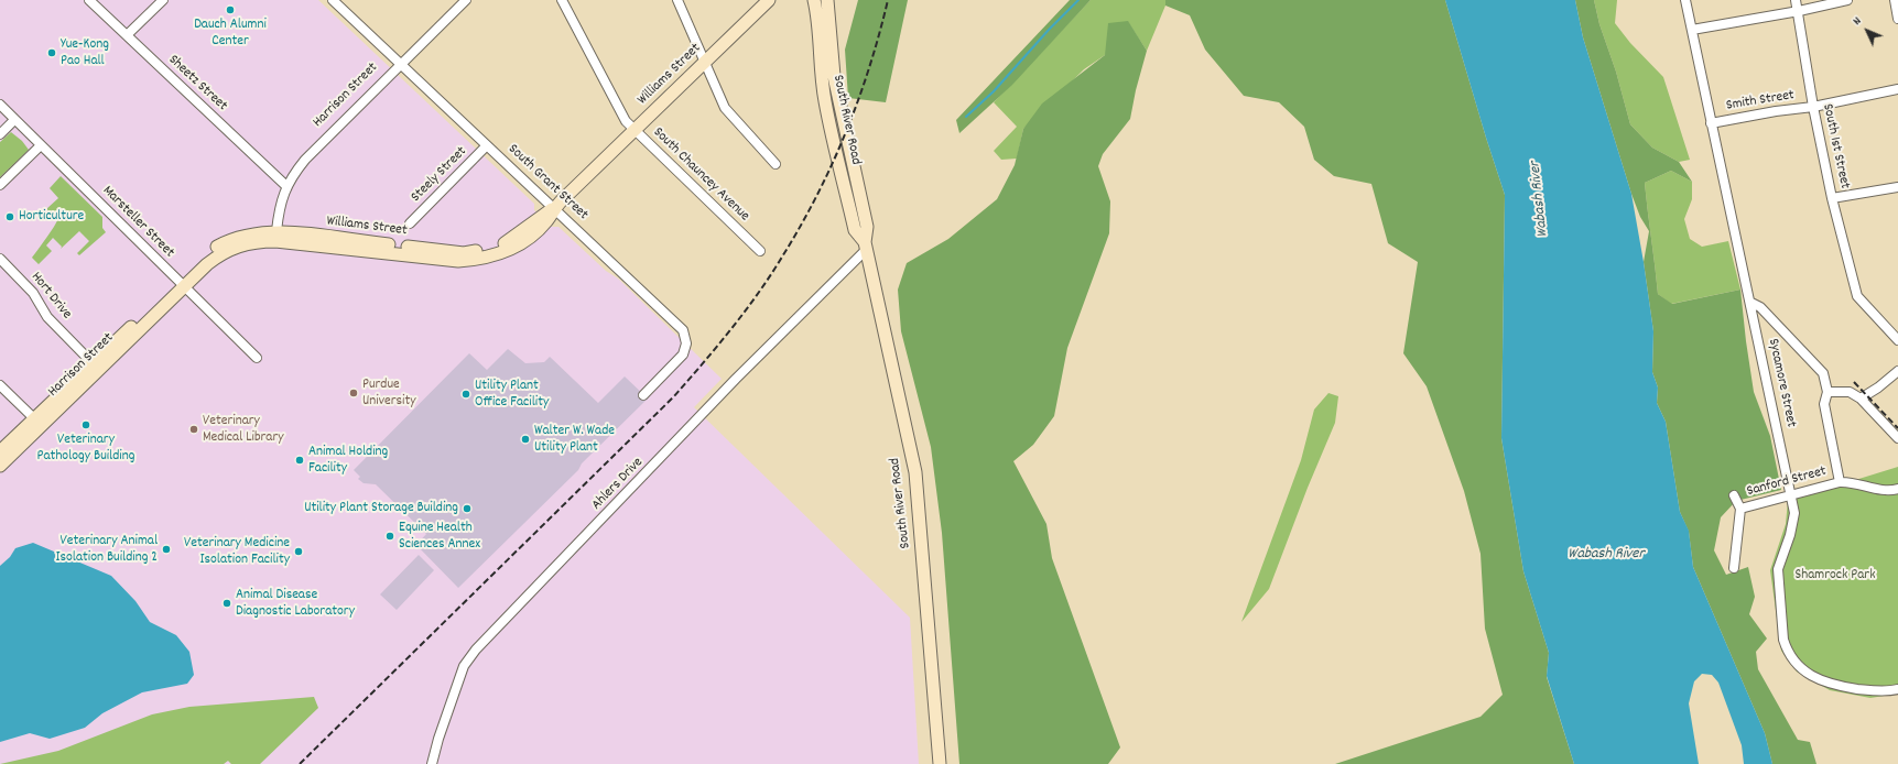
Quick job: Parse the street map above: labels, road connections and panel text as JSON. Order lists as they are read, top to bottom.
{
  "streets": {
    "main road": ["Williams Street", "Harrison Street", "South River Road"],
    "street": [
      "Sheetz Street",
      "Smith Street",
      "South 1st Street",
      "Steely Street",
      "South Chauncey Avenue",
      "South Grant Street",
      "Marsteller Street",
      "Hort Drive",
      "Sycamore Street",
      "Sanford Street",
      "Ahlers Drive"
    ]
  },
  "crossings": [
    ["Williams Street", "Harrison Street"],
    ["Williams Street", "South Chauncey Avenue"],
    ["Williams Street", "South Grant Street"],
    ["Williams Street", "Marsteller Street"],
    ["Sheetz Street", "Harrison Street"],
    ["Harrison Street", "South Grant Street"],
    ["Harrison Street", "Marsteller Street"],
    ["Harrison Street", "Hort Drive"],
    ["Smith Street", "South 1st Street"],
    ["Smith Street", "Sycamore Street"],
    ["South River Road", "Ahlers Drive"],
    ["Steely Street", "South Grant Street"],
    ["Sycamore Street", "Sanford Street"]
  ],
  "water": ["Wabash River"],
  "parks": ["Shamrock Park"],
  "places": [
    "Dauch Alumni Center",
    "Yue-Kong Pao Hall",
    "Horticulture",
    "Purdue University",
    "Utility Plant Office Facility",
    "Veterinary Pathology Building",
    "Veterinary Medical Library",
    "Walter W. Wade Utility Plant",
    "Animal Holding Facility",
    "Utility Plant Storage Building",
    "Equine Health Sciences Annex",
    "Veterinary Animal Isolation Building 2",
    "Veterinary Medicine Isolation Facility",
    "Animal Disease Diagnostic Laboratory"
  ],
  "north": "top left"
}
